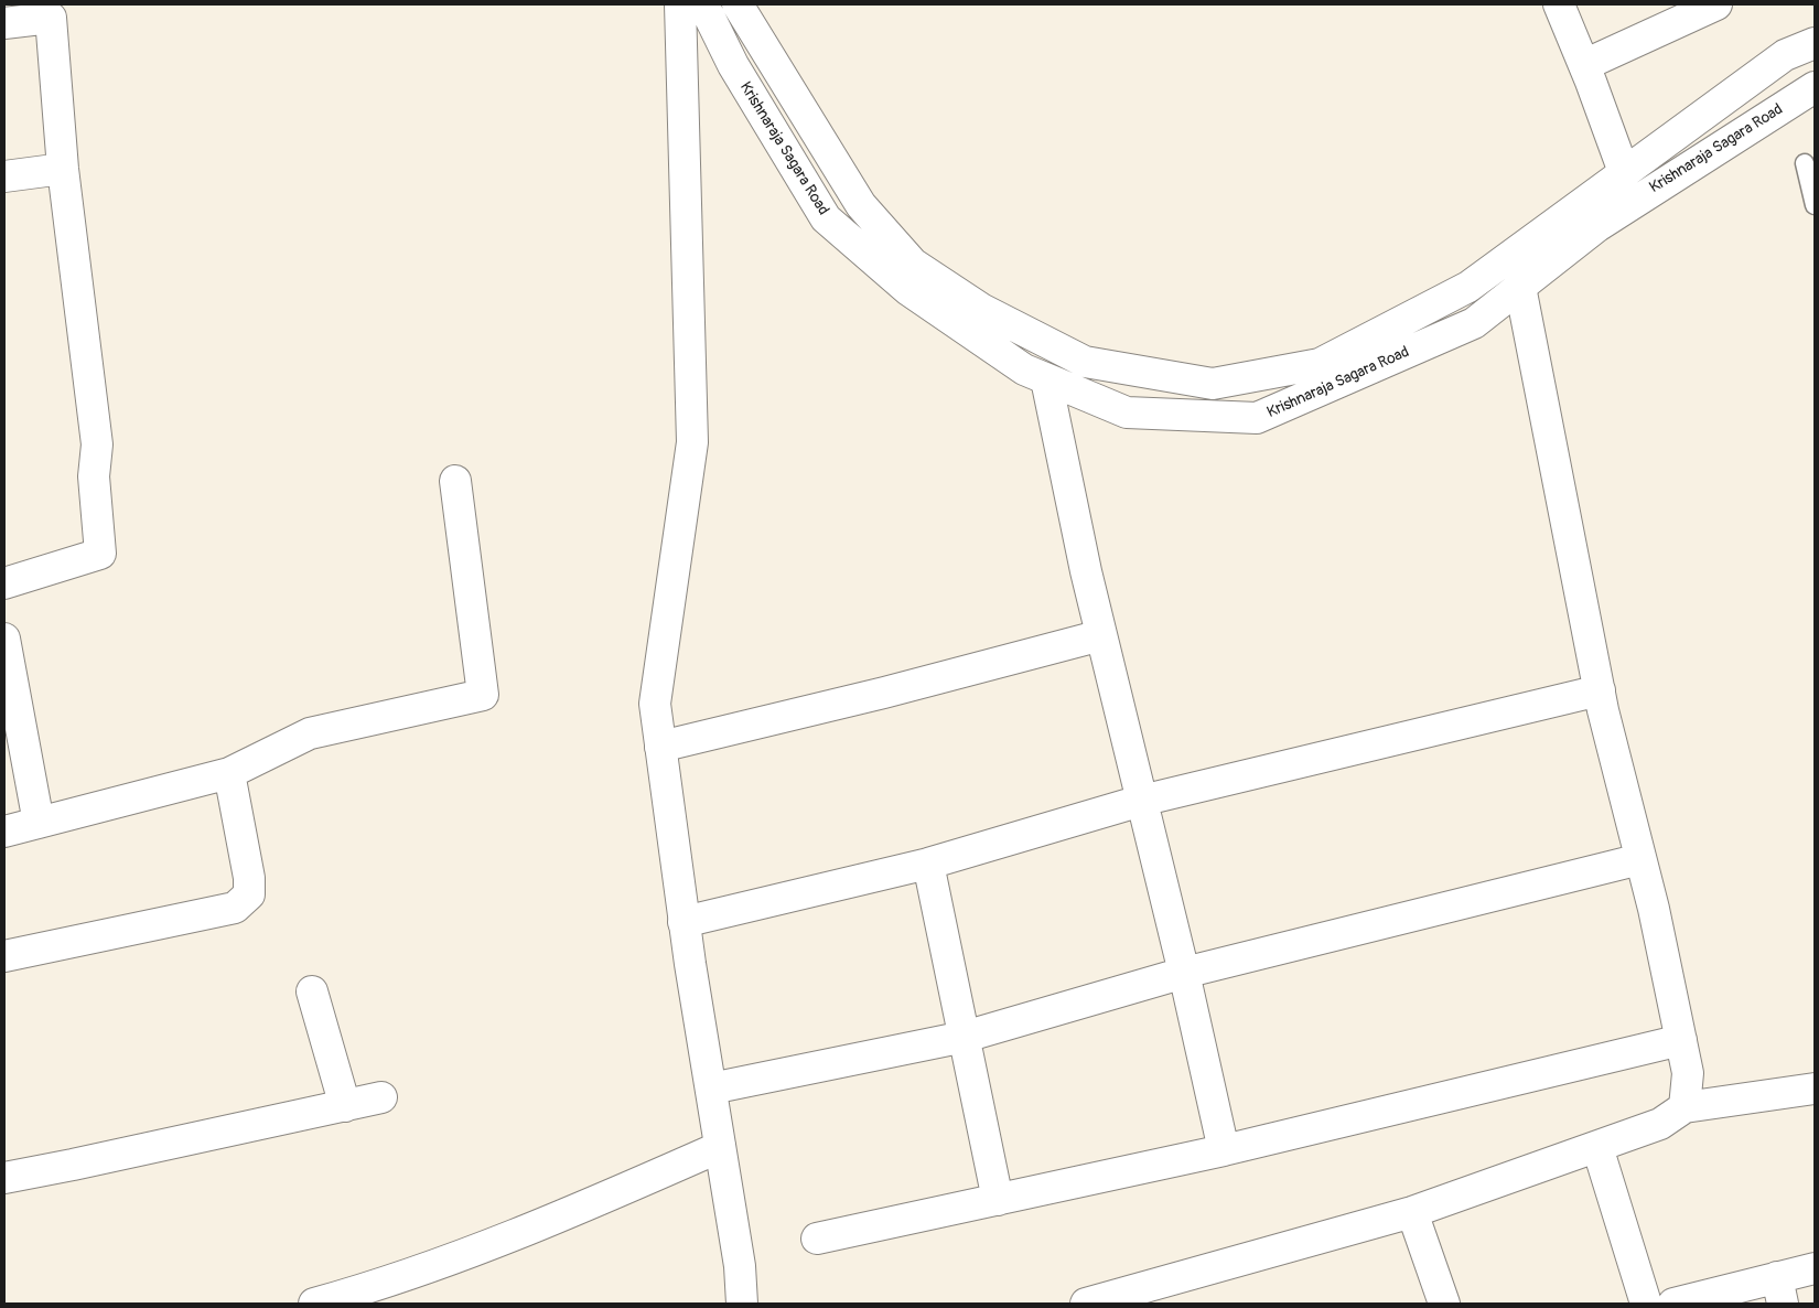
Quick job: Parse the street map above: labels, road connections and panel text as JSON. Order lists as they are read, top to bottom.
{
  "streets": {
    "street": ["Krishnaraja Sagara Road"]
  }
}
